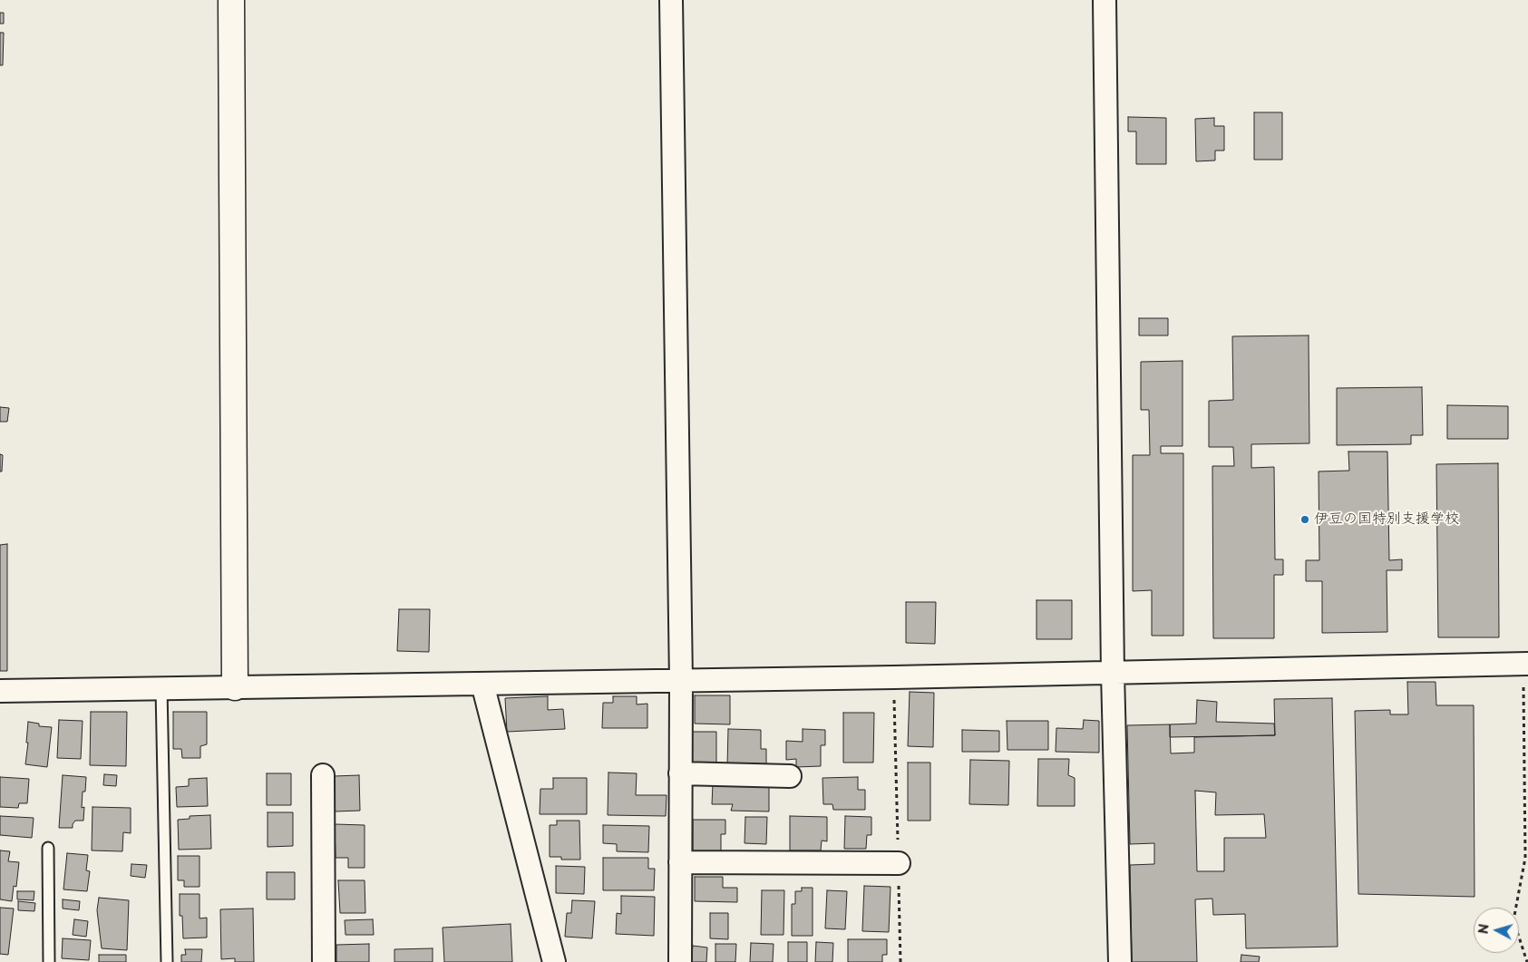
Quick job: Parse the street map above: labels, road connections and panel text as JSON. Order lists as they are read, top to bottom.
{
  "places": ["伊豆の国特別支援学校"],
  "north": "left"
}
